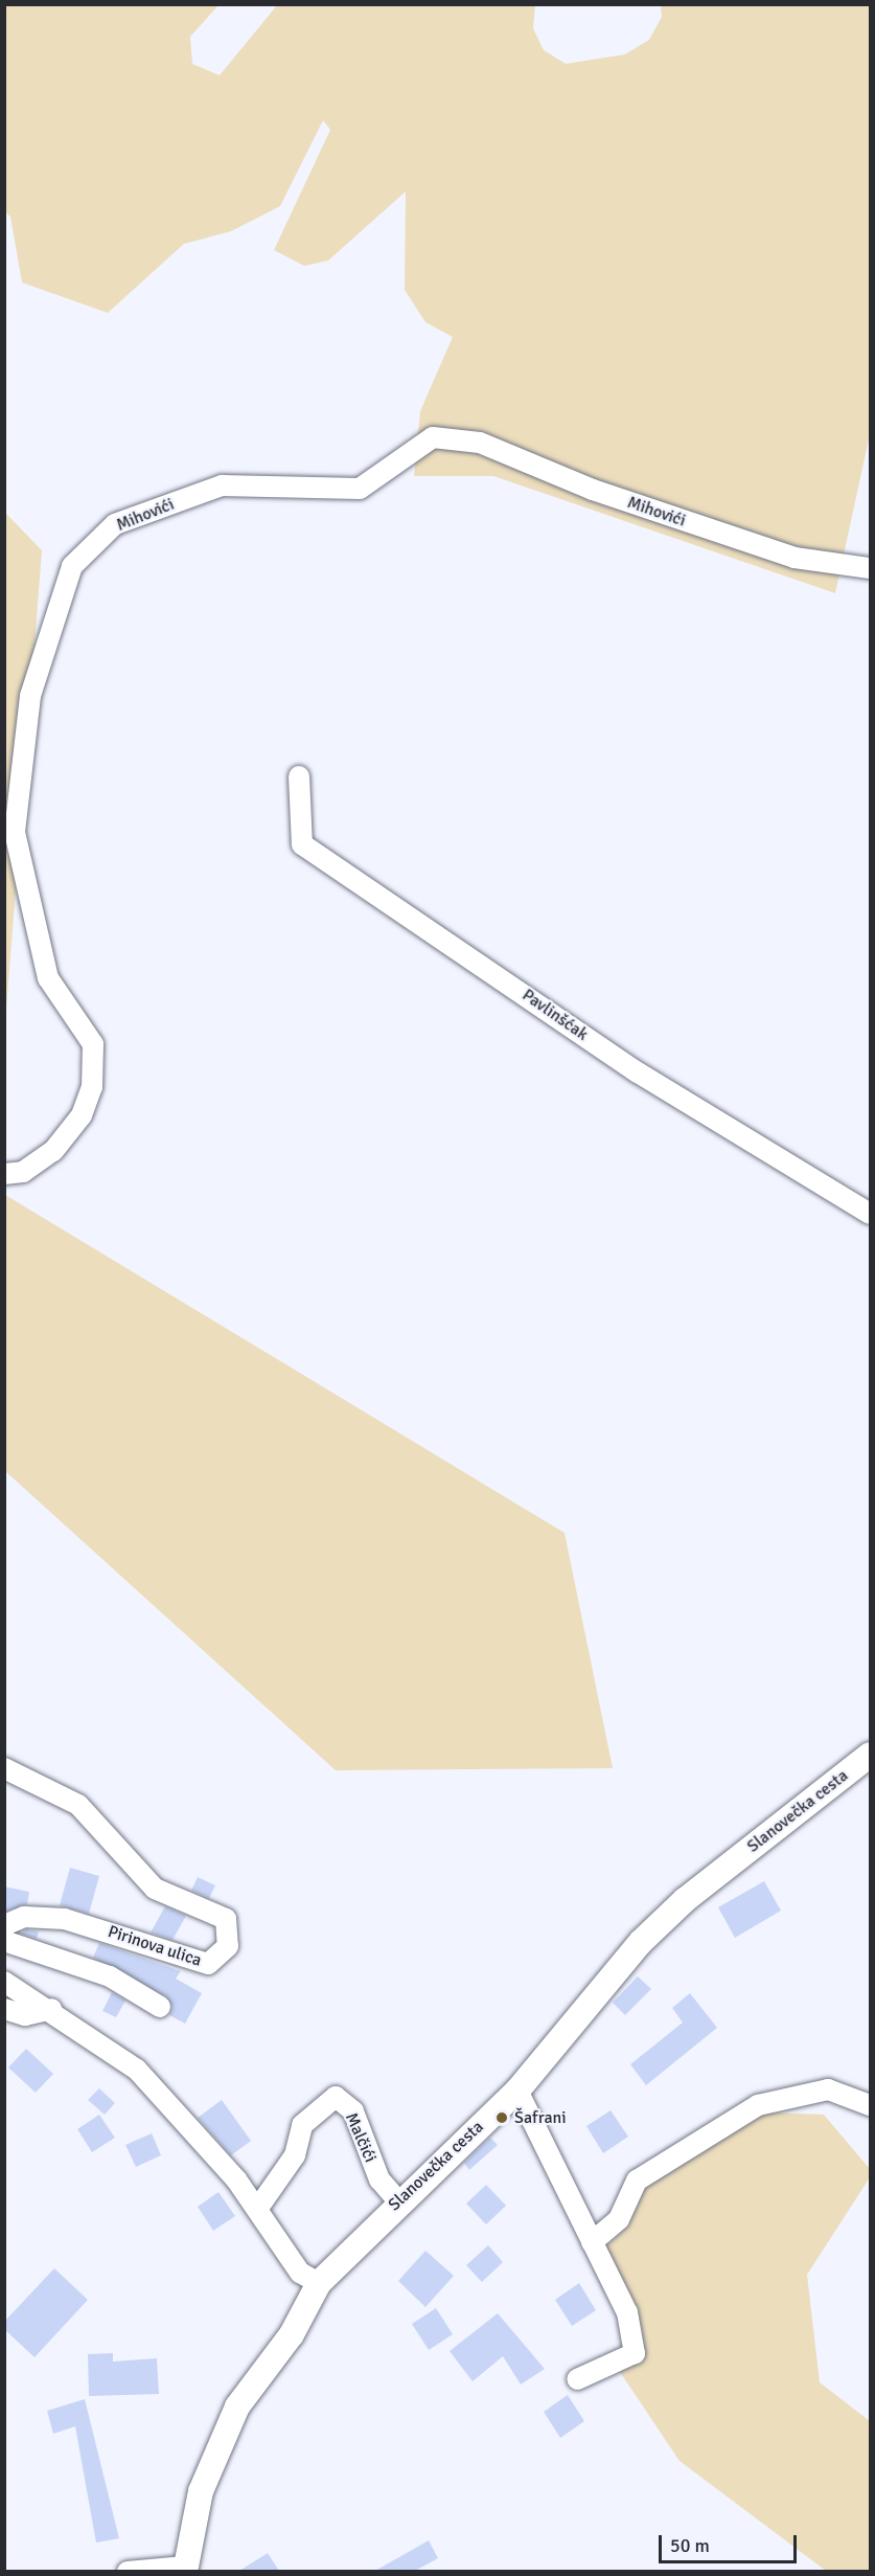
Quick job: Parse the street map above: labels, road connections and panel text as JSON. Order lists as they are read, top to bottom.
{
  "streets": {
    "street": [
      "Mihovići",
      "Pavlinšćak",
      "Slanovečka cesta",
      "Pirinova ulica",
      "Malčići"
    ]
  },
  "crossings": [
    ["Slanovečka cesta", "Malčići"]
  ],
  "places": ["Šafrani"],
  "scale_bar": "50 m"
}
